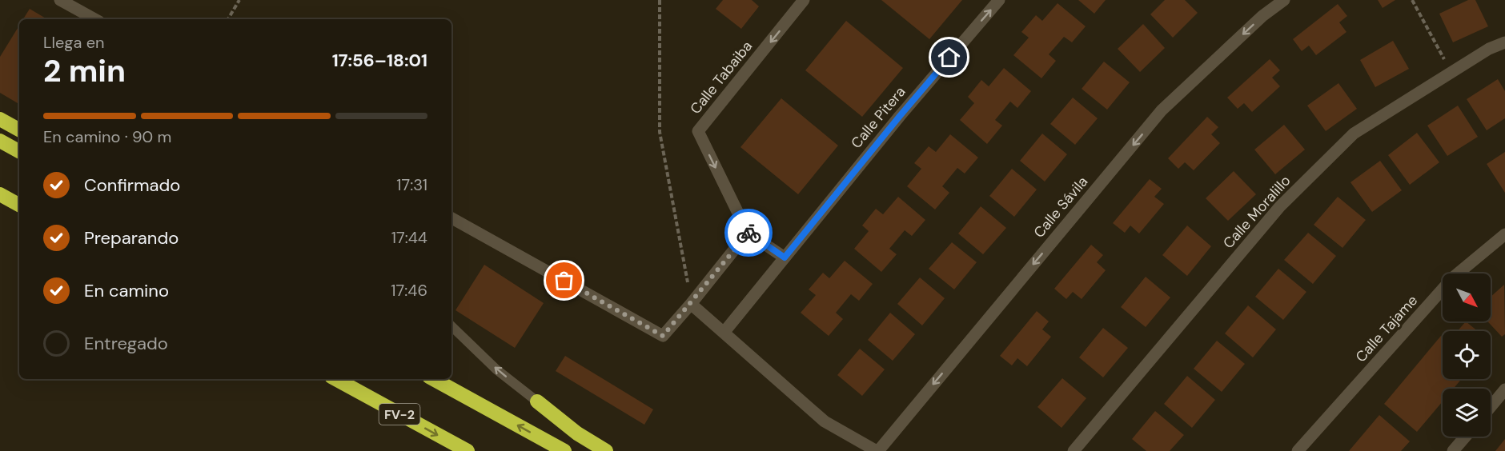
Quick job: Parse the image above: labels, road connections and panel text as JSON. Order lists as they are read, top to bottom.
{
  "streets": {
    "highway": ["FV-2"],
    "street": [
      "Calle Tabaiba",
      "Calle Pitera",
      "Calle Sávila",
      "Calle Moralillo",
      "Calle Tajame"
    ]
  },
  "one_way": ["Calle Tabaiba", "Calle Pitera", "Calle Sávila"],
  "north": "bottom right",
  "page": {
    "heading": ["2 min", "Llega en", "17:56–18:01"],
    "bar": "En camino · 90 m",
    "list": [
      ["Confirmado", "17:31"],
      ["Preparando", "17:44"],
      ["En camino", "17:46"],
      "Entregado"
    ]
  }
}
